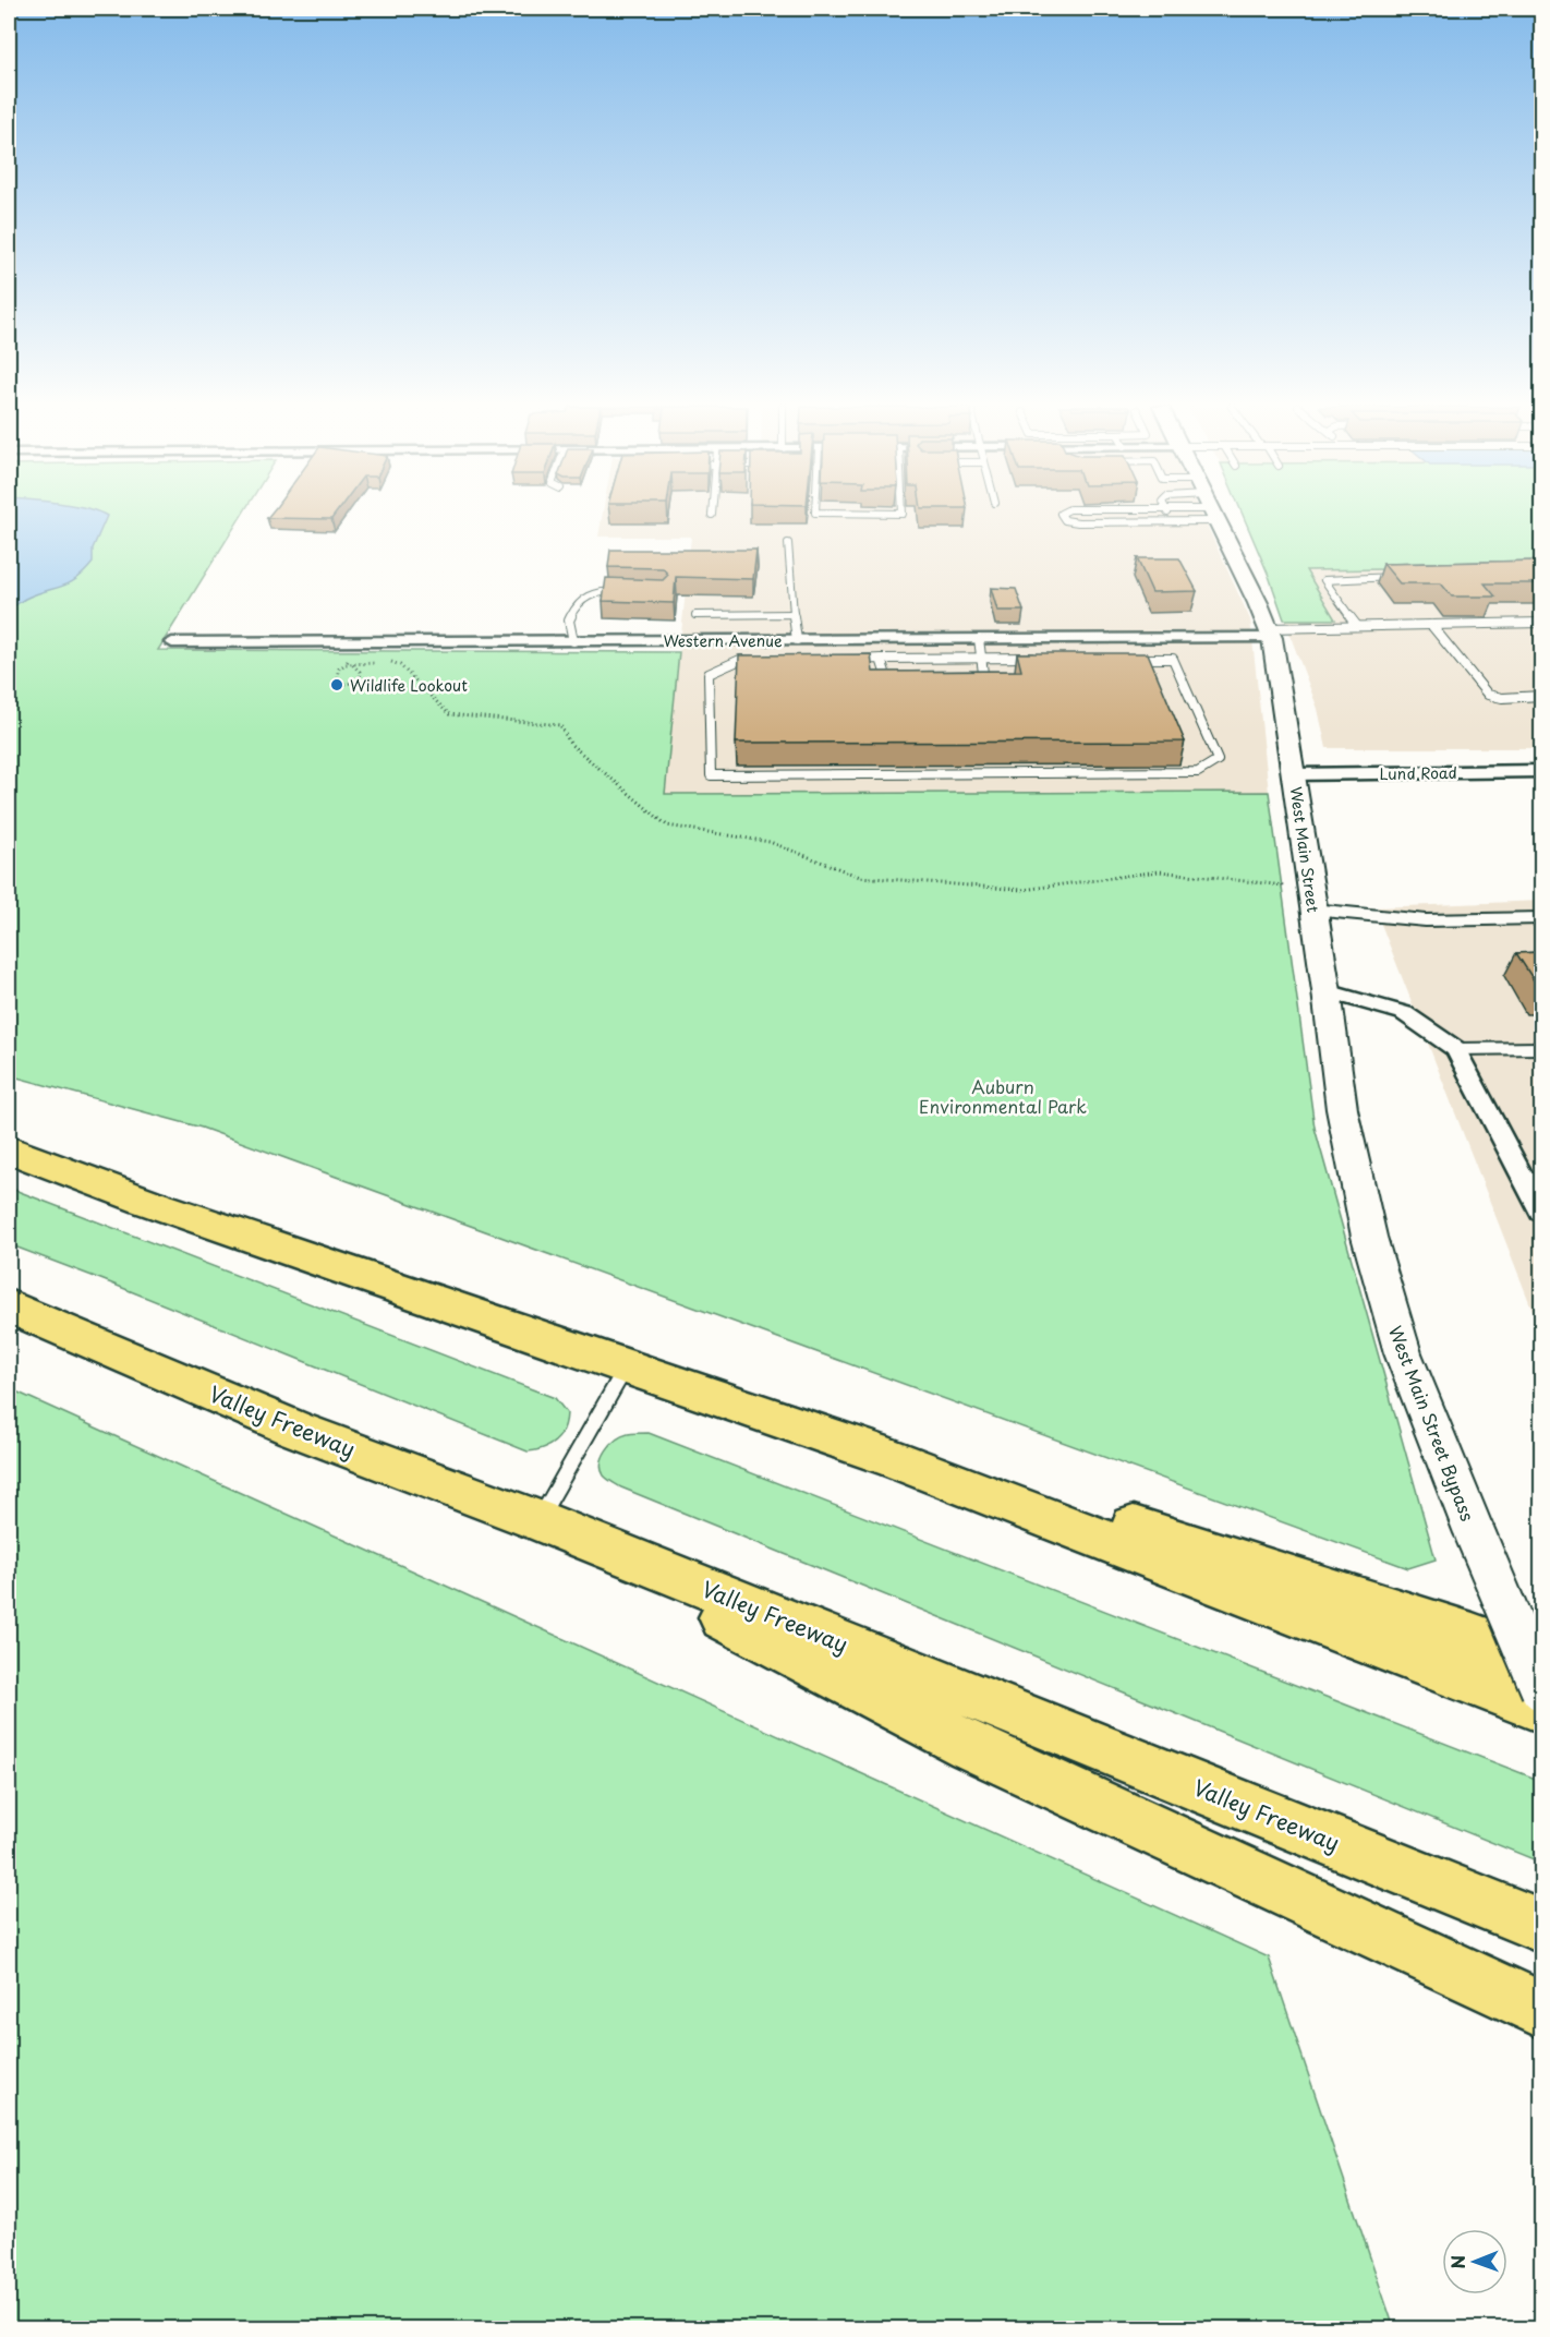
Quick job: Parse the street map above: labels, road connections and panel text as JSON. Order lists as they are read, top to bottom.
{
  "streets": {
    "highway": ["Valley Freeway"],
    "main road": ["West Main Street", "West Main Street Bypass"],
    "street": ["Western Avenue", "Lund Road"]
  },
  "crossings": [
    ["Western Avenue", "West Main Street"],
    ["Lund Road", "West Main Street"],
    ["West Main Street", "West Main Street Bypass"]
  ],
  "parks": ["Auburn Environmental Park"],
  "places": ["Wildlife Lookout"],
  "north": "left"
}
